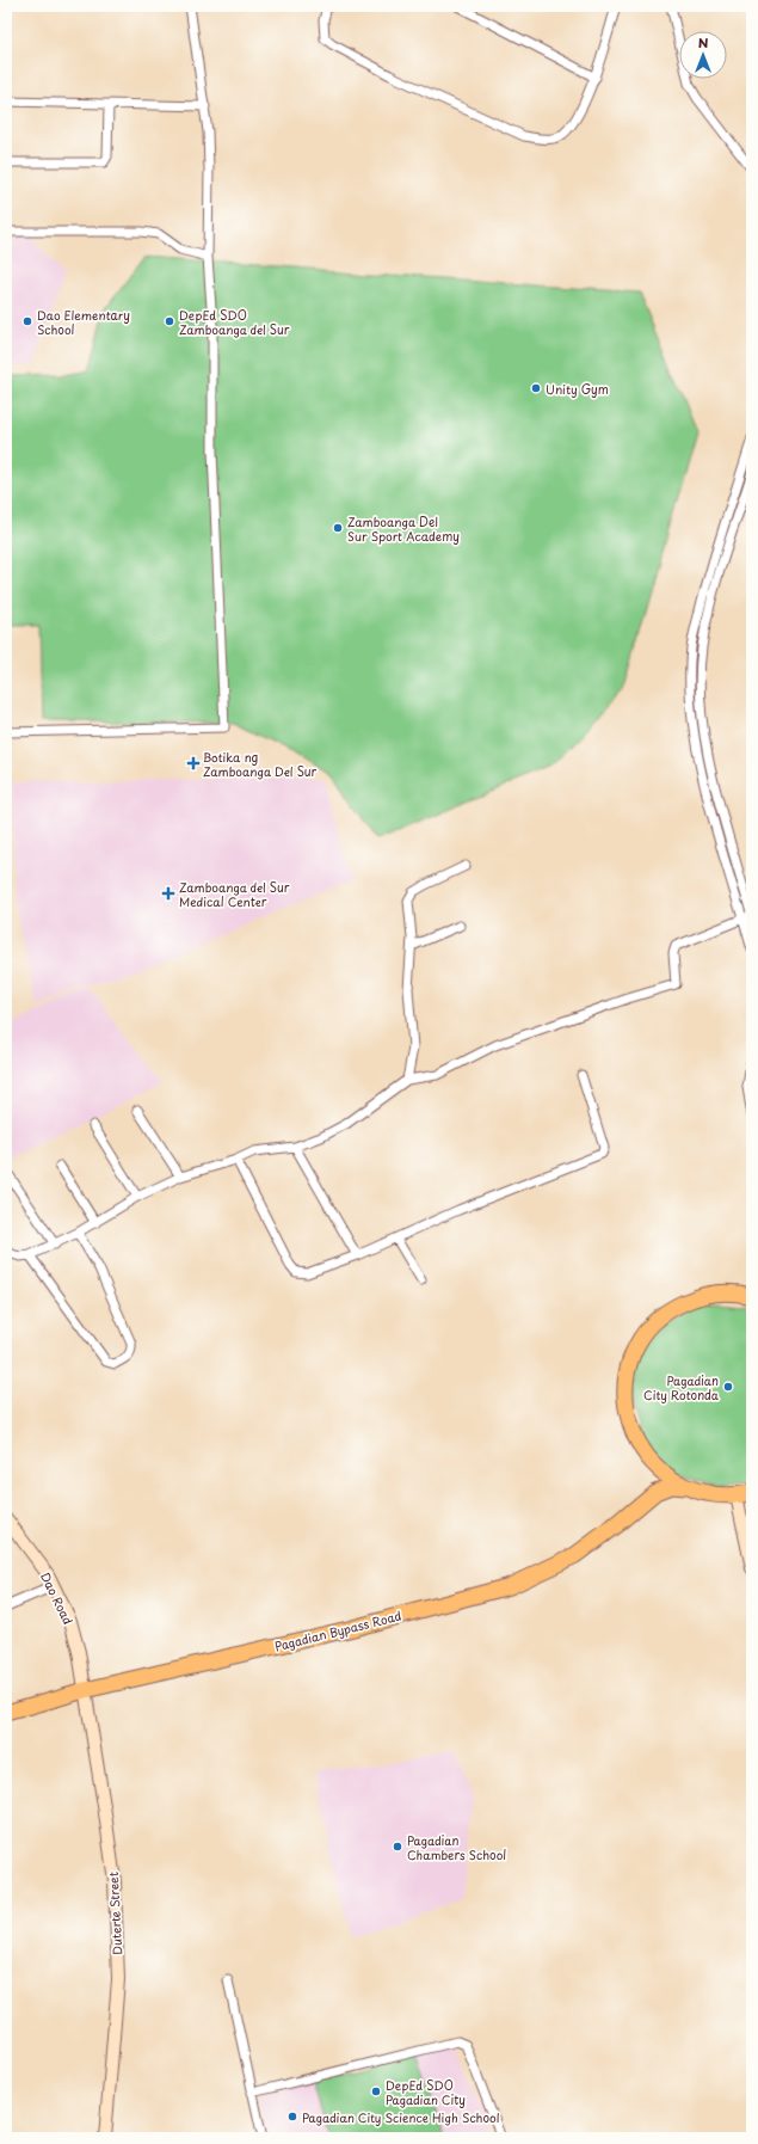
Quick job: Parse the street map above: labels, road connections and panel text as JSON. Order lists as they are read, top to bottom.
{
  "streets": {
    "highway": ["Pagadian Bypass Road"],
    "main road": ["Dao Road", "Duterte Street"]
  },
  "crossings": [
    ["Dao Road", "Pagadian Bypass Road"],
    ["Dao Road", "Duterte Street"],
    ["Pagadian Bypass Road", "Duterte Street"]
  ],
  "places": {
    "other": [
      "Dao Elementary School",
      "DepEd SDO Zamboanga del Sur",
      "Unity Gym",
      "Zamboanga Del Sur Sport Academy",
      "Pagadian City Rotonda",
      "Pagadian Chambers School",
      "DepEd SDO Pagadian City",
      "Pagadian City Science High School"
    ],
    "health": ["Botika ng Zamboanga Del Sur", "Zamboanga del Sur Medical Center"]
  },
  "north": "top"
}
